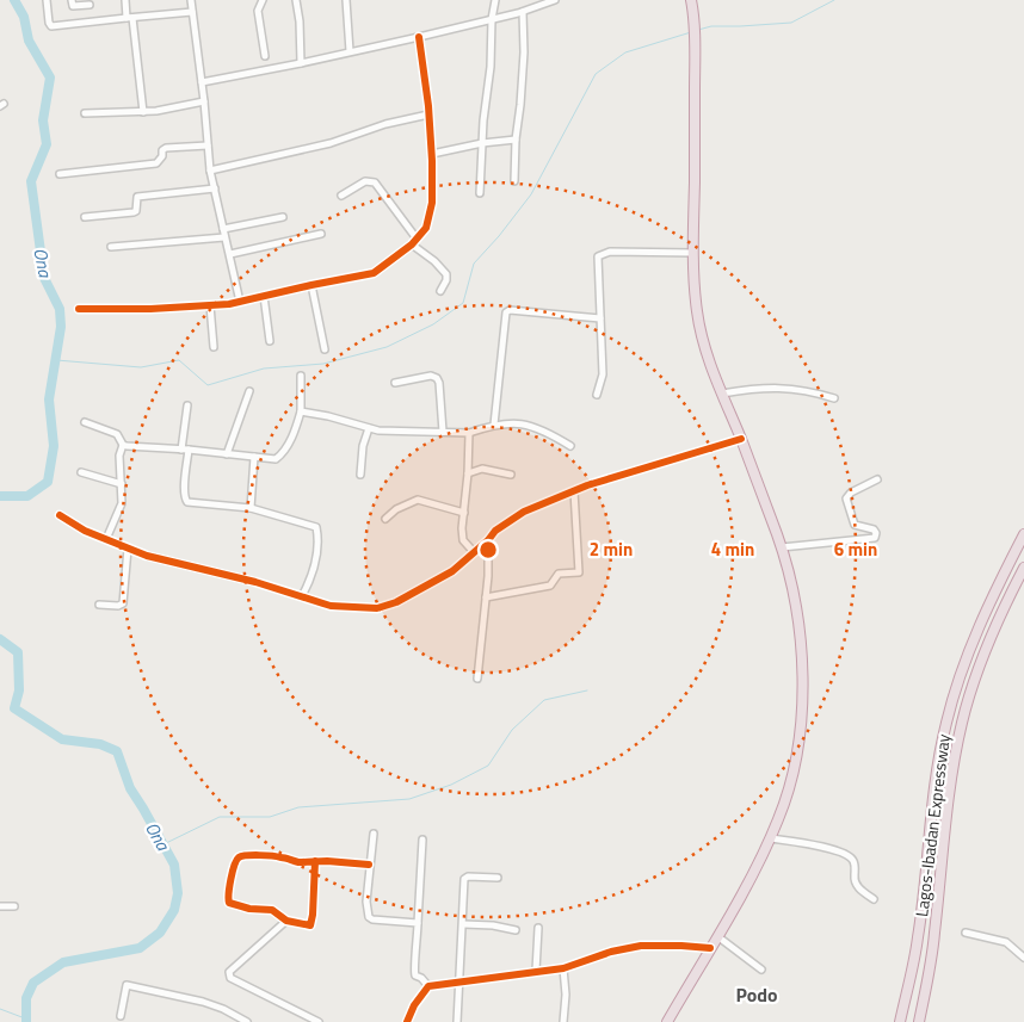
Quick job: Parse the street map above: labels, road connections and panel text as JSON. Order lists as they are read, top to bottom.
{
  "streets": {
    "highway": ["Lagos-Ibadan Expressway"]
  },
  "districts": ["Podo"],
  "water": ["Ona"],
  "rings": ["2 min", "4 min", "6 min"]
}
